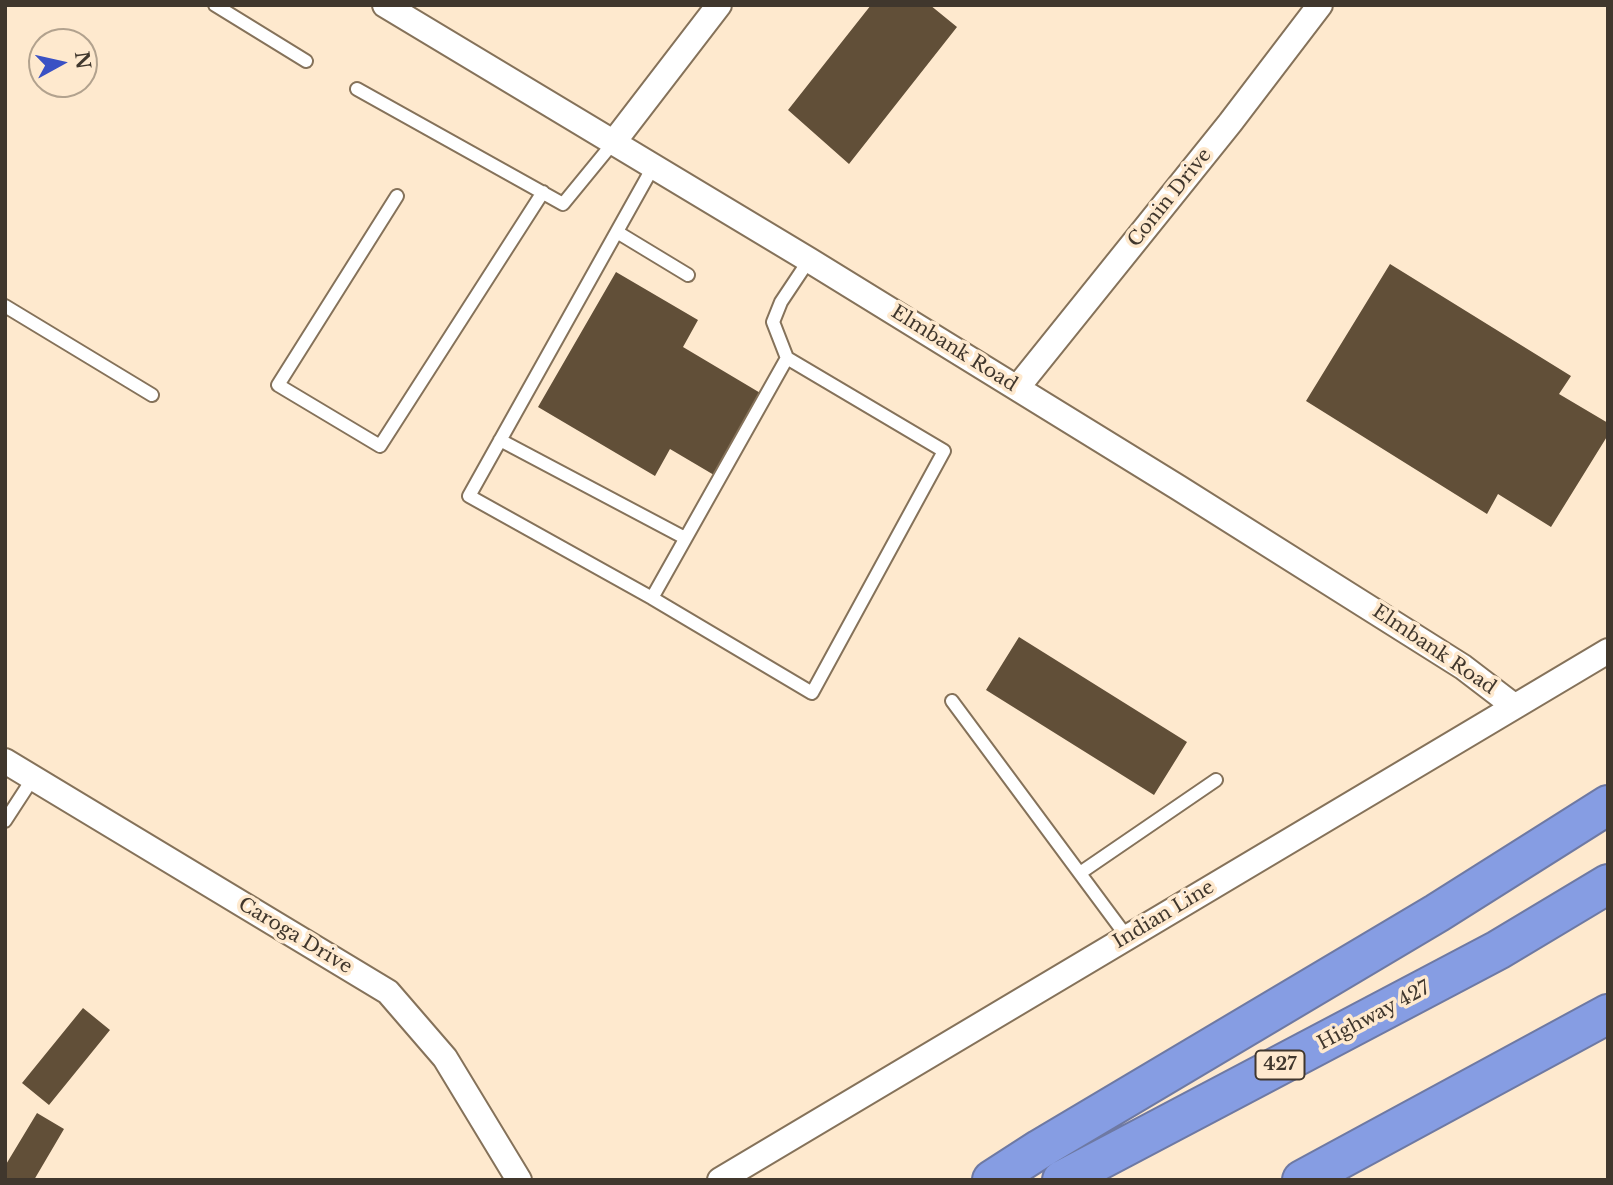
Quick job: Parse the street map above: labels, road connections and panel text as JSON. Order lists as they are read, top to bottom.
{
  "streets": {
    "highway": ["Highway 427", "427"],
    "street": [
      "Conin Drive",
      "Elmbank Road",
      "Indian Line",
      "Caroga Drive"
    ]
  },
  "crossings": [
    ["Conin Drive", "Elmbank Road"],
    ["Elmbank Road", "Indian Line"]
  ],
  "north": "right"
}
